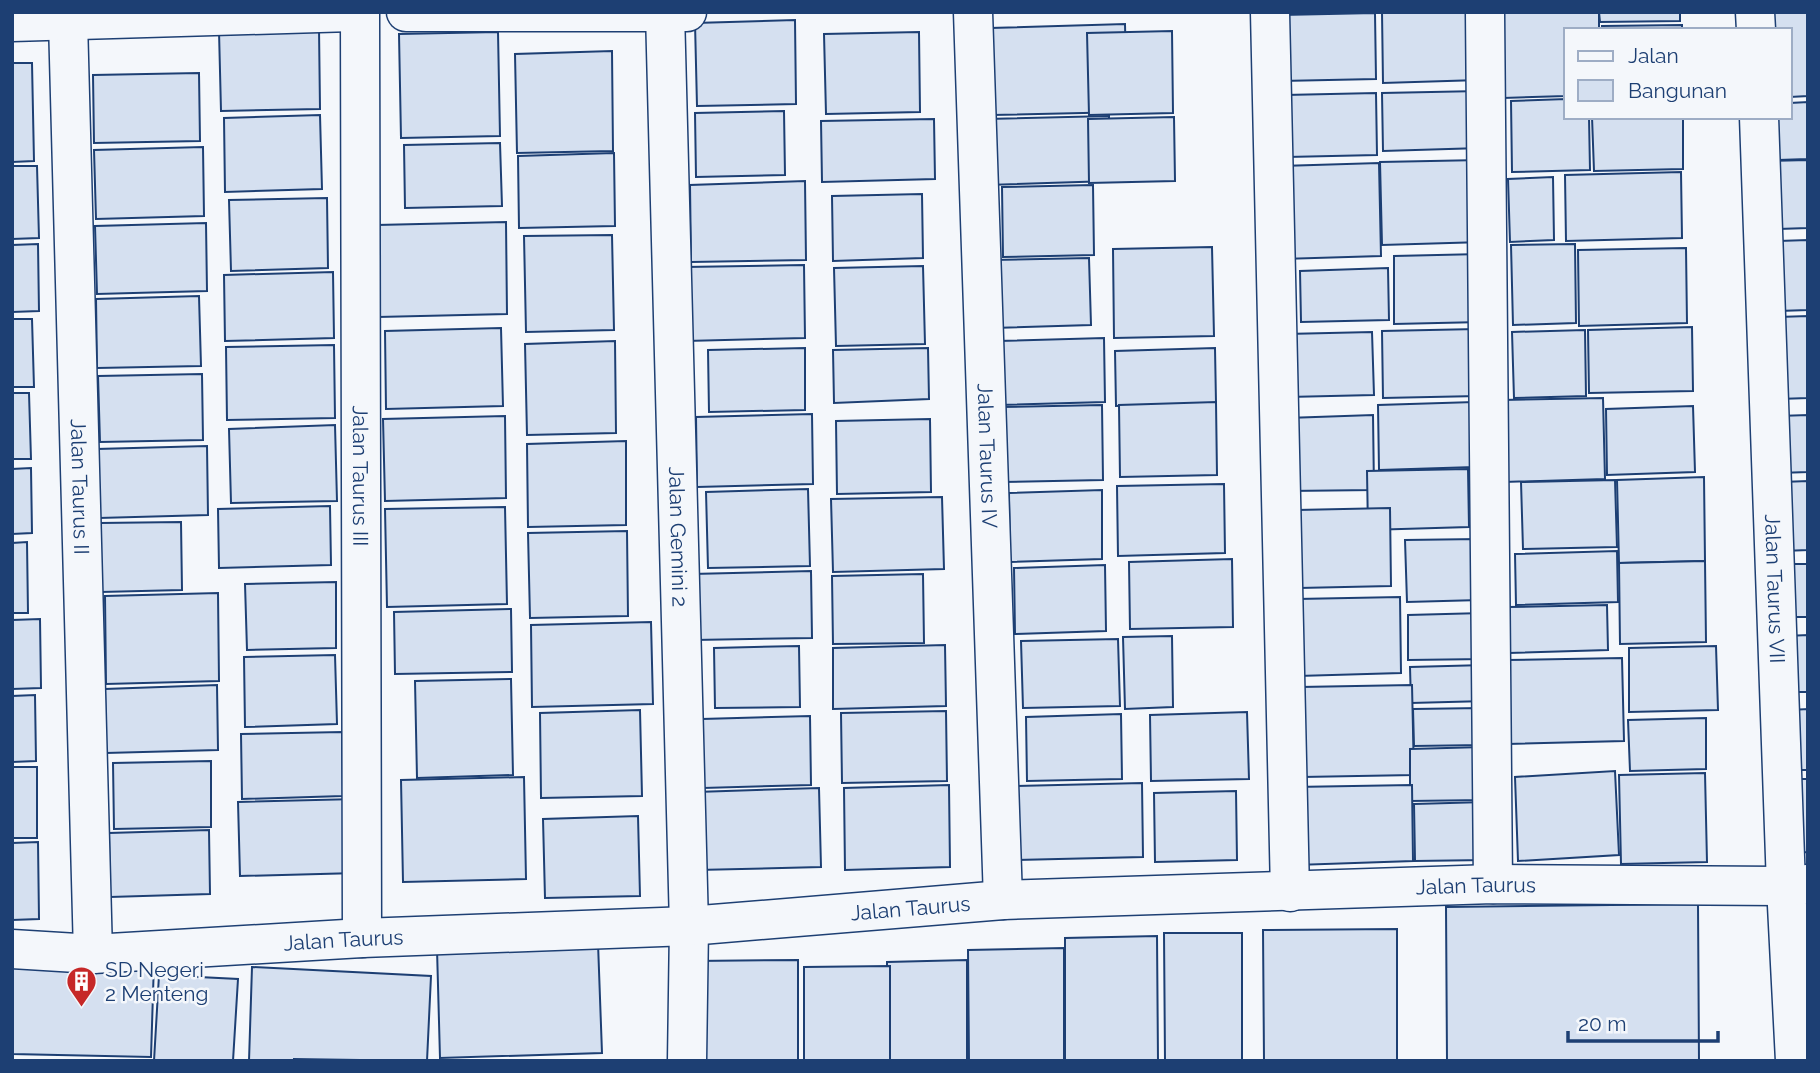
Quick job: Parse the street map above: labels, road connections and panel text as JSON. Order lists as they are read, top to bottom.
{
  "streets": {
    "street": [
      "Jalan Taurus IV",
      "Jalan Taurus III",
      "Jalan Taurus II",
      "Jalan Gemini 2",
      "Jalan Taurus VII",
      "Jalan Taurus"
    ]
  },
  "crossings": [
    ["Jalan Taurus IV", "Jalan Taurus"],
    ["Jalan Taurus III", "Jalan Taurus"],
    ["Jalan Taurus II", "Jalan Taurus"],
    ["Jalan Gemini 2", "Jalan Taurus"],
    ["Jalan Taurus VII", "Jalan Taurus"]
  ],
  "places": {
    "building": ["SD Negeri 2 Menteng"]
  },
  "legend": ["Jalan", "Bangunan"],
  "scale_bar": "20 m"
}
